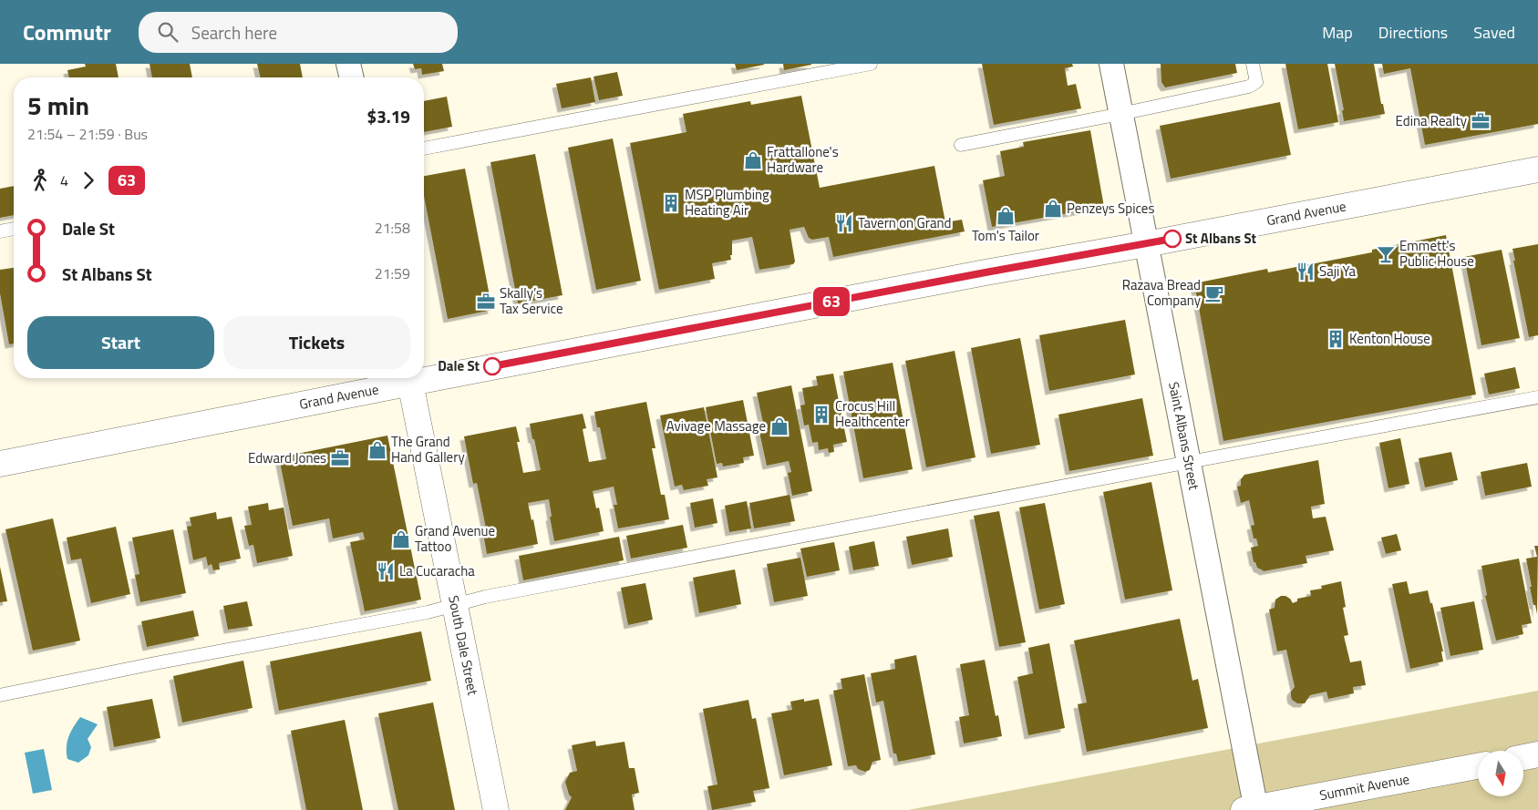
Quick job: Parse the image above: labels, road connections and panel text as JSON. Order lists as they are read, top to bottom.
{
  "streets": {
    "main road": ["Grand Avenue", "South Dale Street", "Summit Avenue"],
    "street": ["Saint Albans Street"]
  },
  "crossings": [
    ["Grand Avenue", "Saint Albans Street"],
    ["Saint Albans Street", "Summit Avenue"]
  ],
  "places": {
    "office": ["Edina Realty", "Skally’s Tax Service", "Edward Jones"],
    "shop": [
      "Frattallone's Hardware",
      "Penzeys Spices",
      "Tom's Tailor",
      "Avivage Massage",
      "The Grand Hand Gallery",
      "Grand Avenue Tattoo"
    ],
    "building": ["MSP Plumbing Heating Air", "Kenton House", "Crocus Hill Healthcenter"],
    "restaurant": ["Tavern on Grand", "Saji Ya", "La Cucaracha"],
    "other": ["St Albans St", "Dale St"],
    "bar": ["Emmett's Public House"],
    "cafe": ["Razava Bread Company"]
  },
  "lines": ["bus line 63"],
  "north": "bottom",
  "page": {
    "header": "Commutr",
    "search": "Search here",
    "nav": ["Map", "Directions", "Saved"],
    "on_map": "63",
    "heading": ["5 min", "21:54 – 21:59 · Bus", "$3.19"],
    "legs": ["4", "63"],
    "list": [
      {
        "name": "Dale St",
        "value": "21:58"
      },
      {
        "name": "St Albans St",
        "value": "21:59"
      }
    ],
    "buttons": ["Start", "Tickets"]
  }
}
